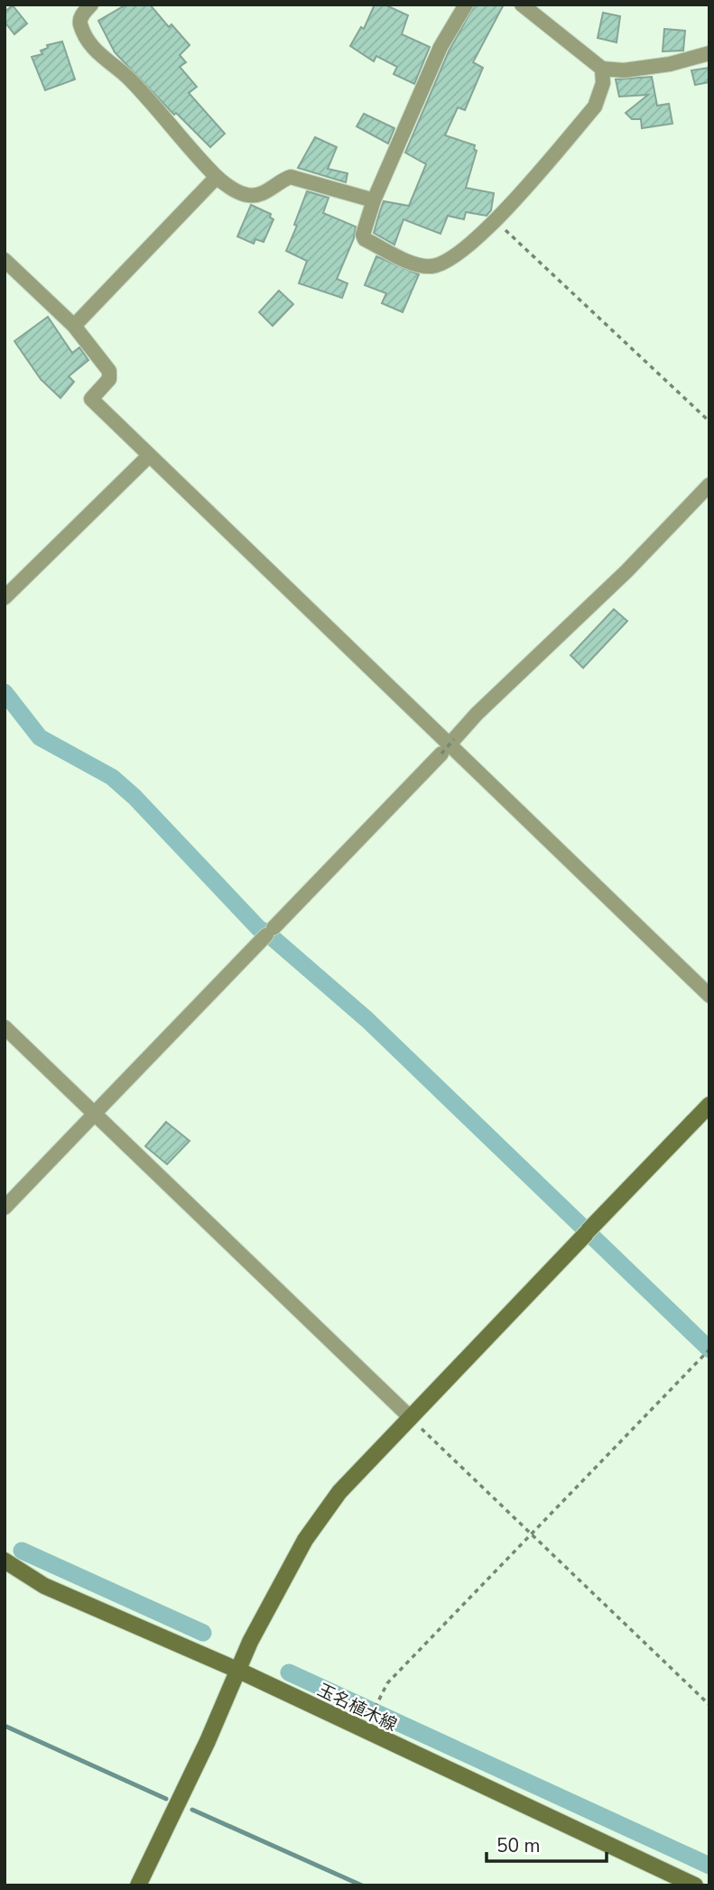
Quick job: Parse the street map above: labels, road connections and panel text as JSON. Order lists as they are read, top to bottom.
{
  "streets": {
    "street": ["玉名植木線"]
  },
  "scale_bar": "50 m"
}
